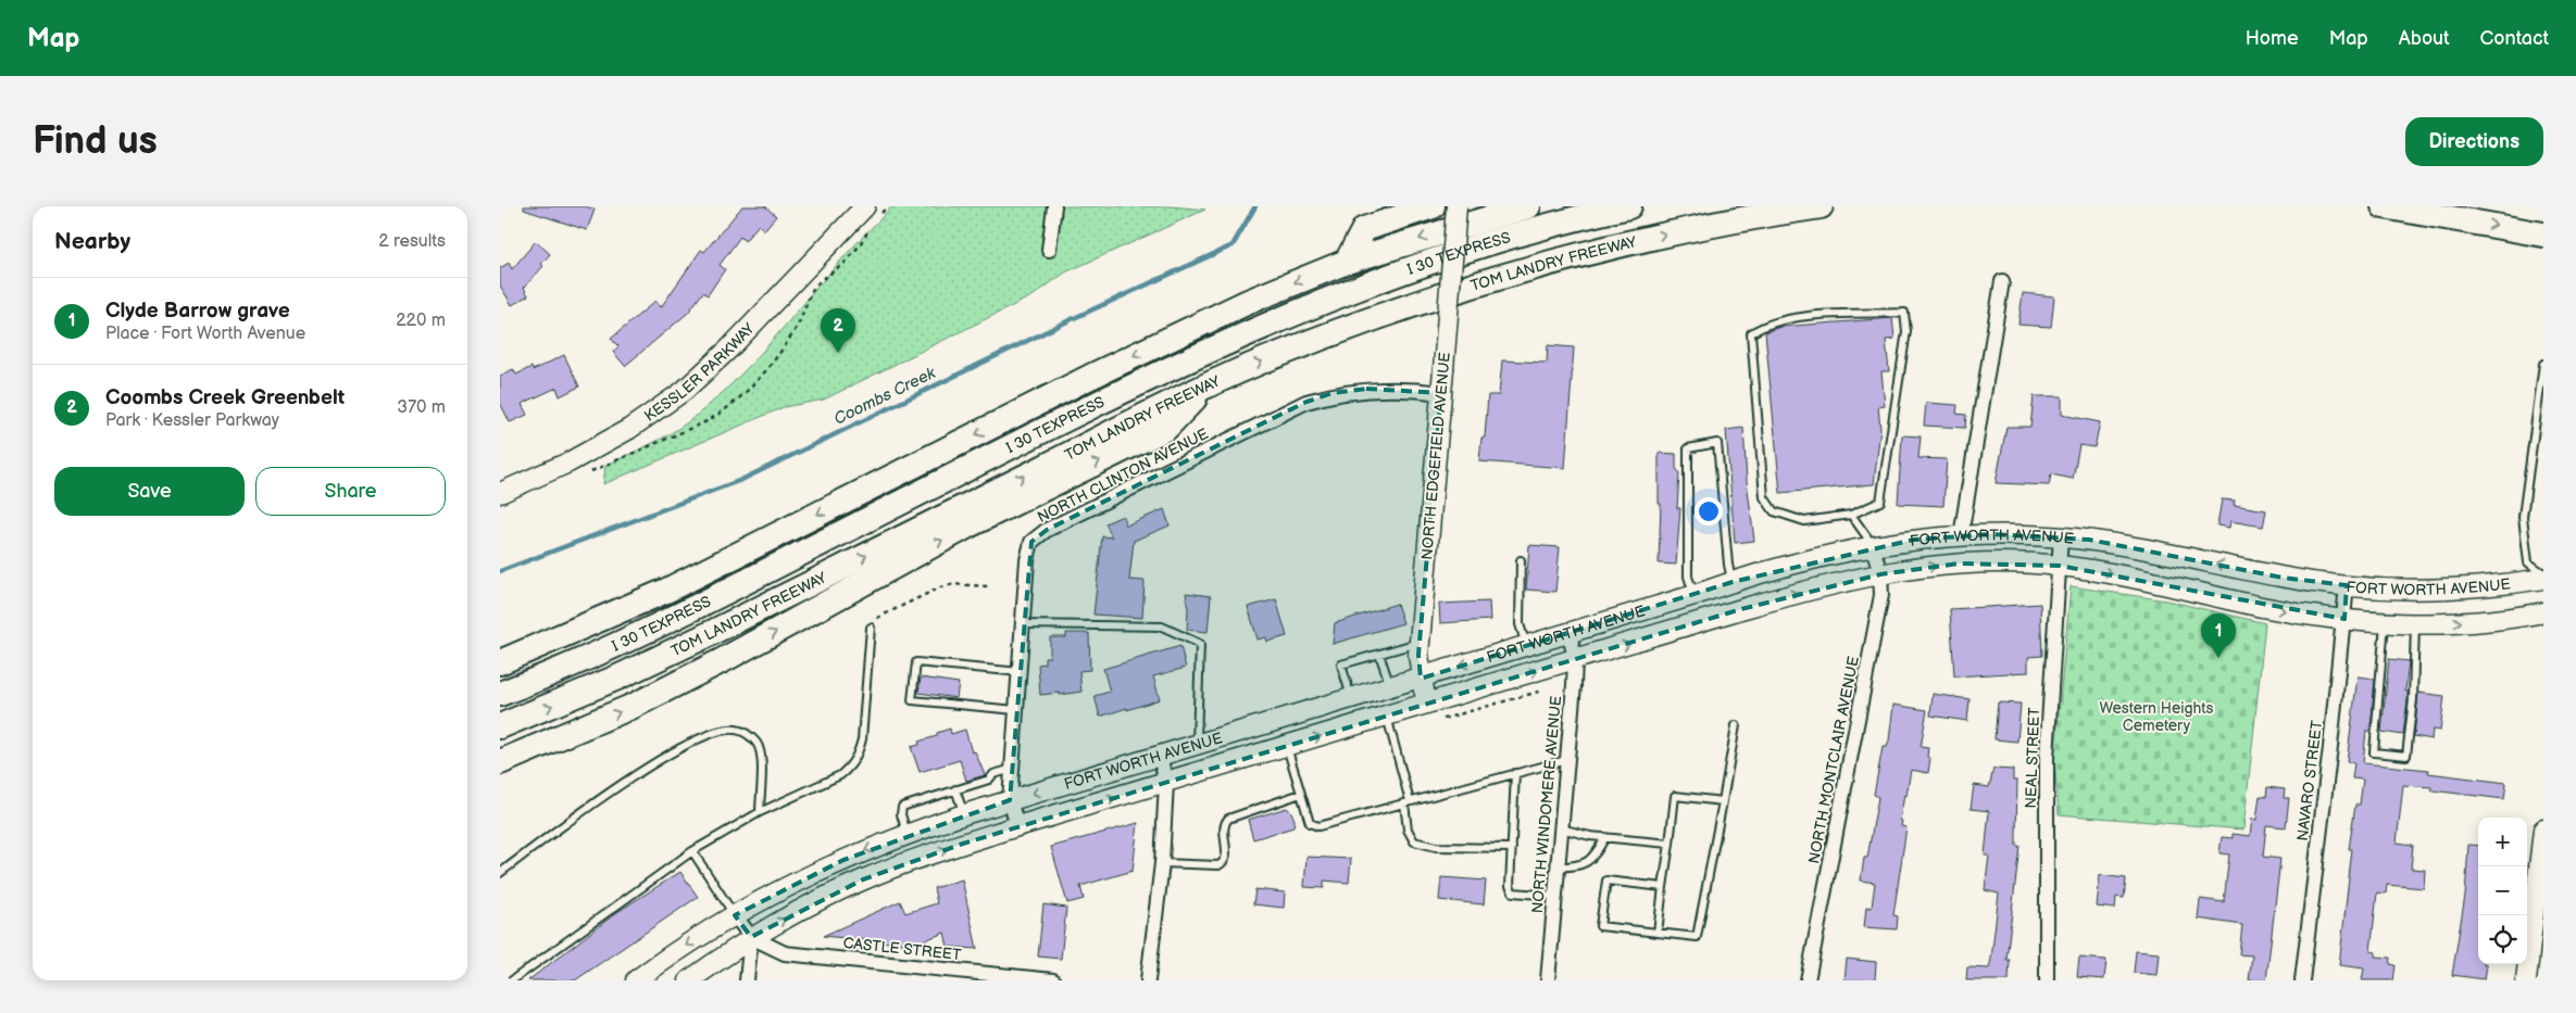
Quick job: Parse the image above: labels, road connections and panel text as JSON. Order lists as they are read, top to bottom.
{
  "streets": {
    "highway": ["I 30 TEXPRESS", "TOM LANDRY FREEWAY"],
    "main road": ["KESSLER PARKWAY", "NORTH EDGEFIELD AVENUE", "FORT WORTH AVENUE"],
    "street": [
      "NORTH CLINTON AVENUE",
      "NEAL STREET",
      "NORTH MONTCLAIR AVENUE",
      "NAVARO STREET",
      "NORTH WINDOMERE AVENUE",
      "CASTLE STREET"
    ]
  },
  "crossings": [
    ["NORTH EDGEFIELD AVENUE", "NORTH CLINTON AVENUE"],
    ["NORTH EDGEFIELD AVENUE", "FORT WORTH AVENUE"],
    ["NORTH CLINTON AVENUE", "FORT WORTH AVENUE"],
    ["FORT WORTH AVENUE", "NEAL STREET"],
    ["FORT WORTH AVENUE", "NORTH MONTCLAIR AVENUE"],
    ["FORT WORTH AVENUE", "NAVARO STREET"],
    ["FORT WORTH AVENUE", "NORTH WINDOMERE AVENUE"],
    ["FORT WORTH AVENUE", "CASTLE STREET"]
  ],
  "water": ["Coombs Creek"],
  "parks": ["Western Heights Cemetery"],
  "page": {
    "header": "Map",
    "nav": [
      "Home",
      "Map",
      "About",
      "Contact"
    ],
    "buttons": [
      "Directions",
      ["Save", "Share"]
    ],
    "title": "Find us",
    "heading": ["Nearby", "2 results"],
    "list": [
      {
        "mark": "1",
        "name": "Clyde Barrow grave",
        "note": "Place · Fort Worth Avenue",
        "value": "220 m"
      },
      {
        "mark": "2",
        "name": "Coombs Creek Greenbelt",
        "note": "Park · Kessler Parkway",
        "value": "370 m"
      }
    ],
    "pins": ["2", "1"],
    "map_buttons": ["+", "−"]
  }
}
